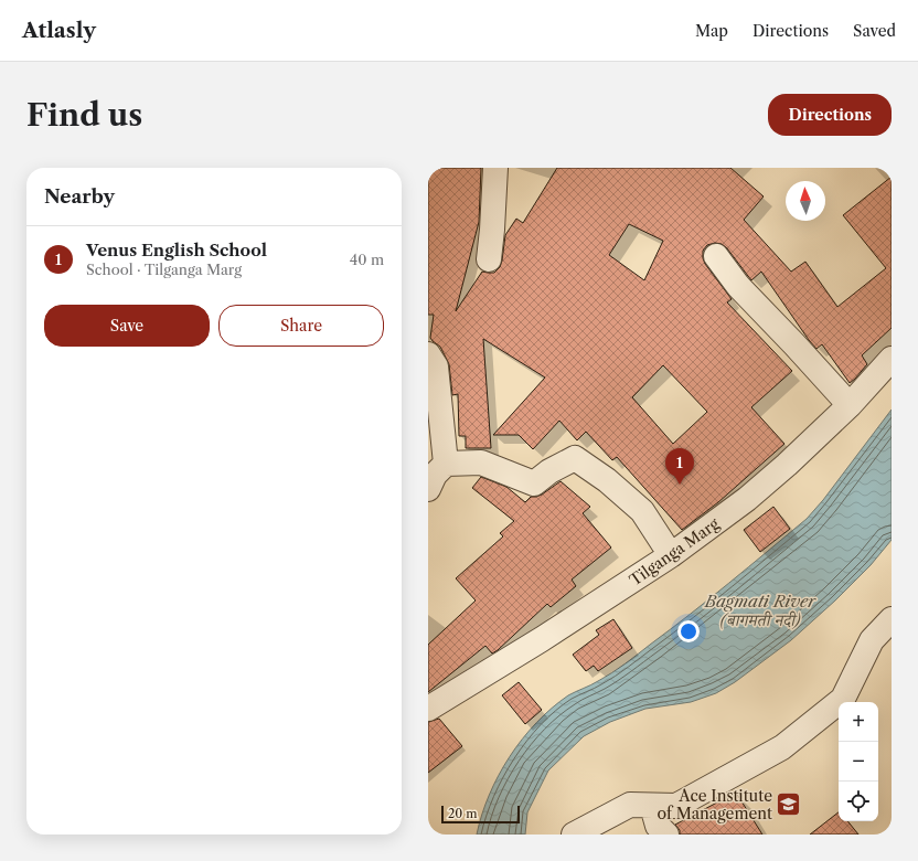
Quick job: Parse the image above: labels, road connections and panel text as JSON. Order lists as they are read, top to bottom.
{
  "streets": {
    "street": ["Tilganga Marg"]
  },
  "water": ["Bagmati River (बागमती नदी)"],
  "places": {
    "school or university": ["Ace Institute of Management"]
  },
  "scale_bar": "20 m",
  "north": "top",
  "page": {
    "header": "Atlasly",
    "nav": ["Map", "Directions", "Saved"],
    "buttons": [
      "Directions",
      ["Save", "Share"]
    ],
    "title": "Find us",
    "heading": "Nearby",
    "list": [
      {
        "mark": "1",
        "name": "Venus English School",
        "note": "School · Tilganga Marg",
        "value": "40 m"
      }
    ],
    "pins": "1",
    "map_buttons": ["+", "−"],
    "scale": "20 m"
  }
}
